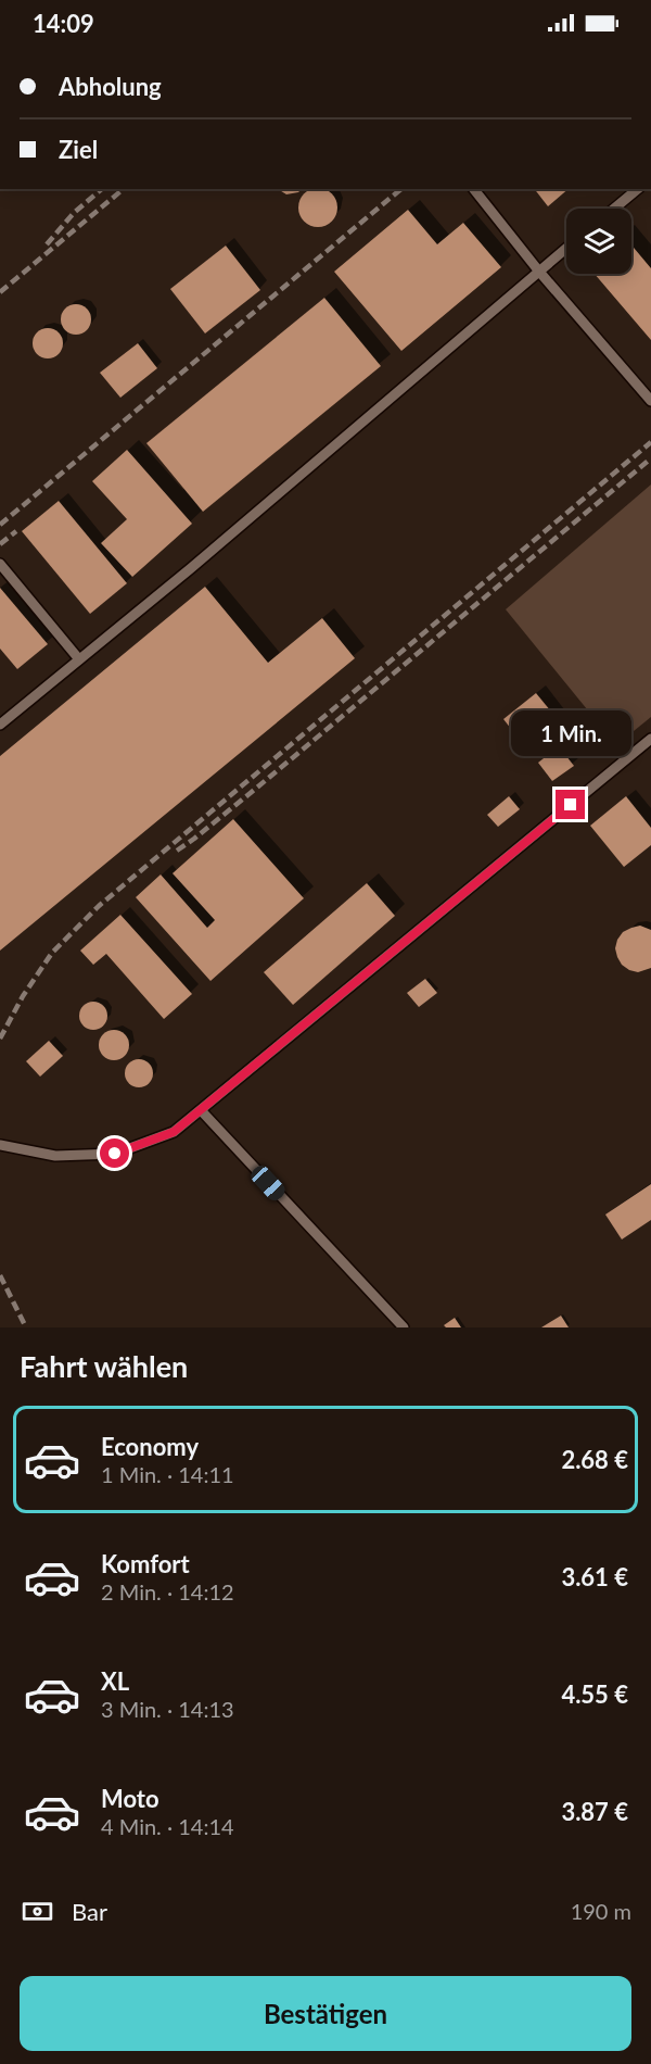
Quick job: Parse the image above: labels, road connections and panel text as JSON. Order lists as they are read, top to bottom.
{
  "page": {
    "status": "14:09",
    "banner": ["Abholung", "Ziel"],
    "bubble": "1 Min.",
    "heading": "Fahrt wählen",
    "list": [
      {
        "name": "Economy",
        "note": "1 Min. · 14:11",
        "value": "2.68 €"
      },
      {
        "name": "Komfort",
        "note": "2 Min. · 14:12",
        "value": "3.61 €"
      },
      {
        "name": "XL",
        "note": "3 Min. · 14:13",
        "value": "4.55 €"
      },
      {
        "name": "Moto",
        "note": "4 Min. · 14:14",
        "value": "3.87 €"
      }
    ],
    "pay": ["Bar", "190 m"],
    "buttons": "Bestätigen"
  }
}
